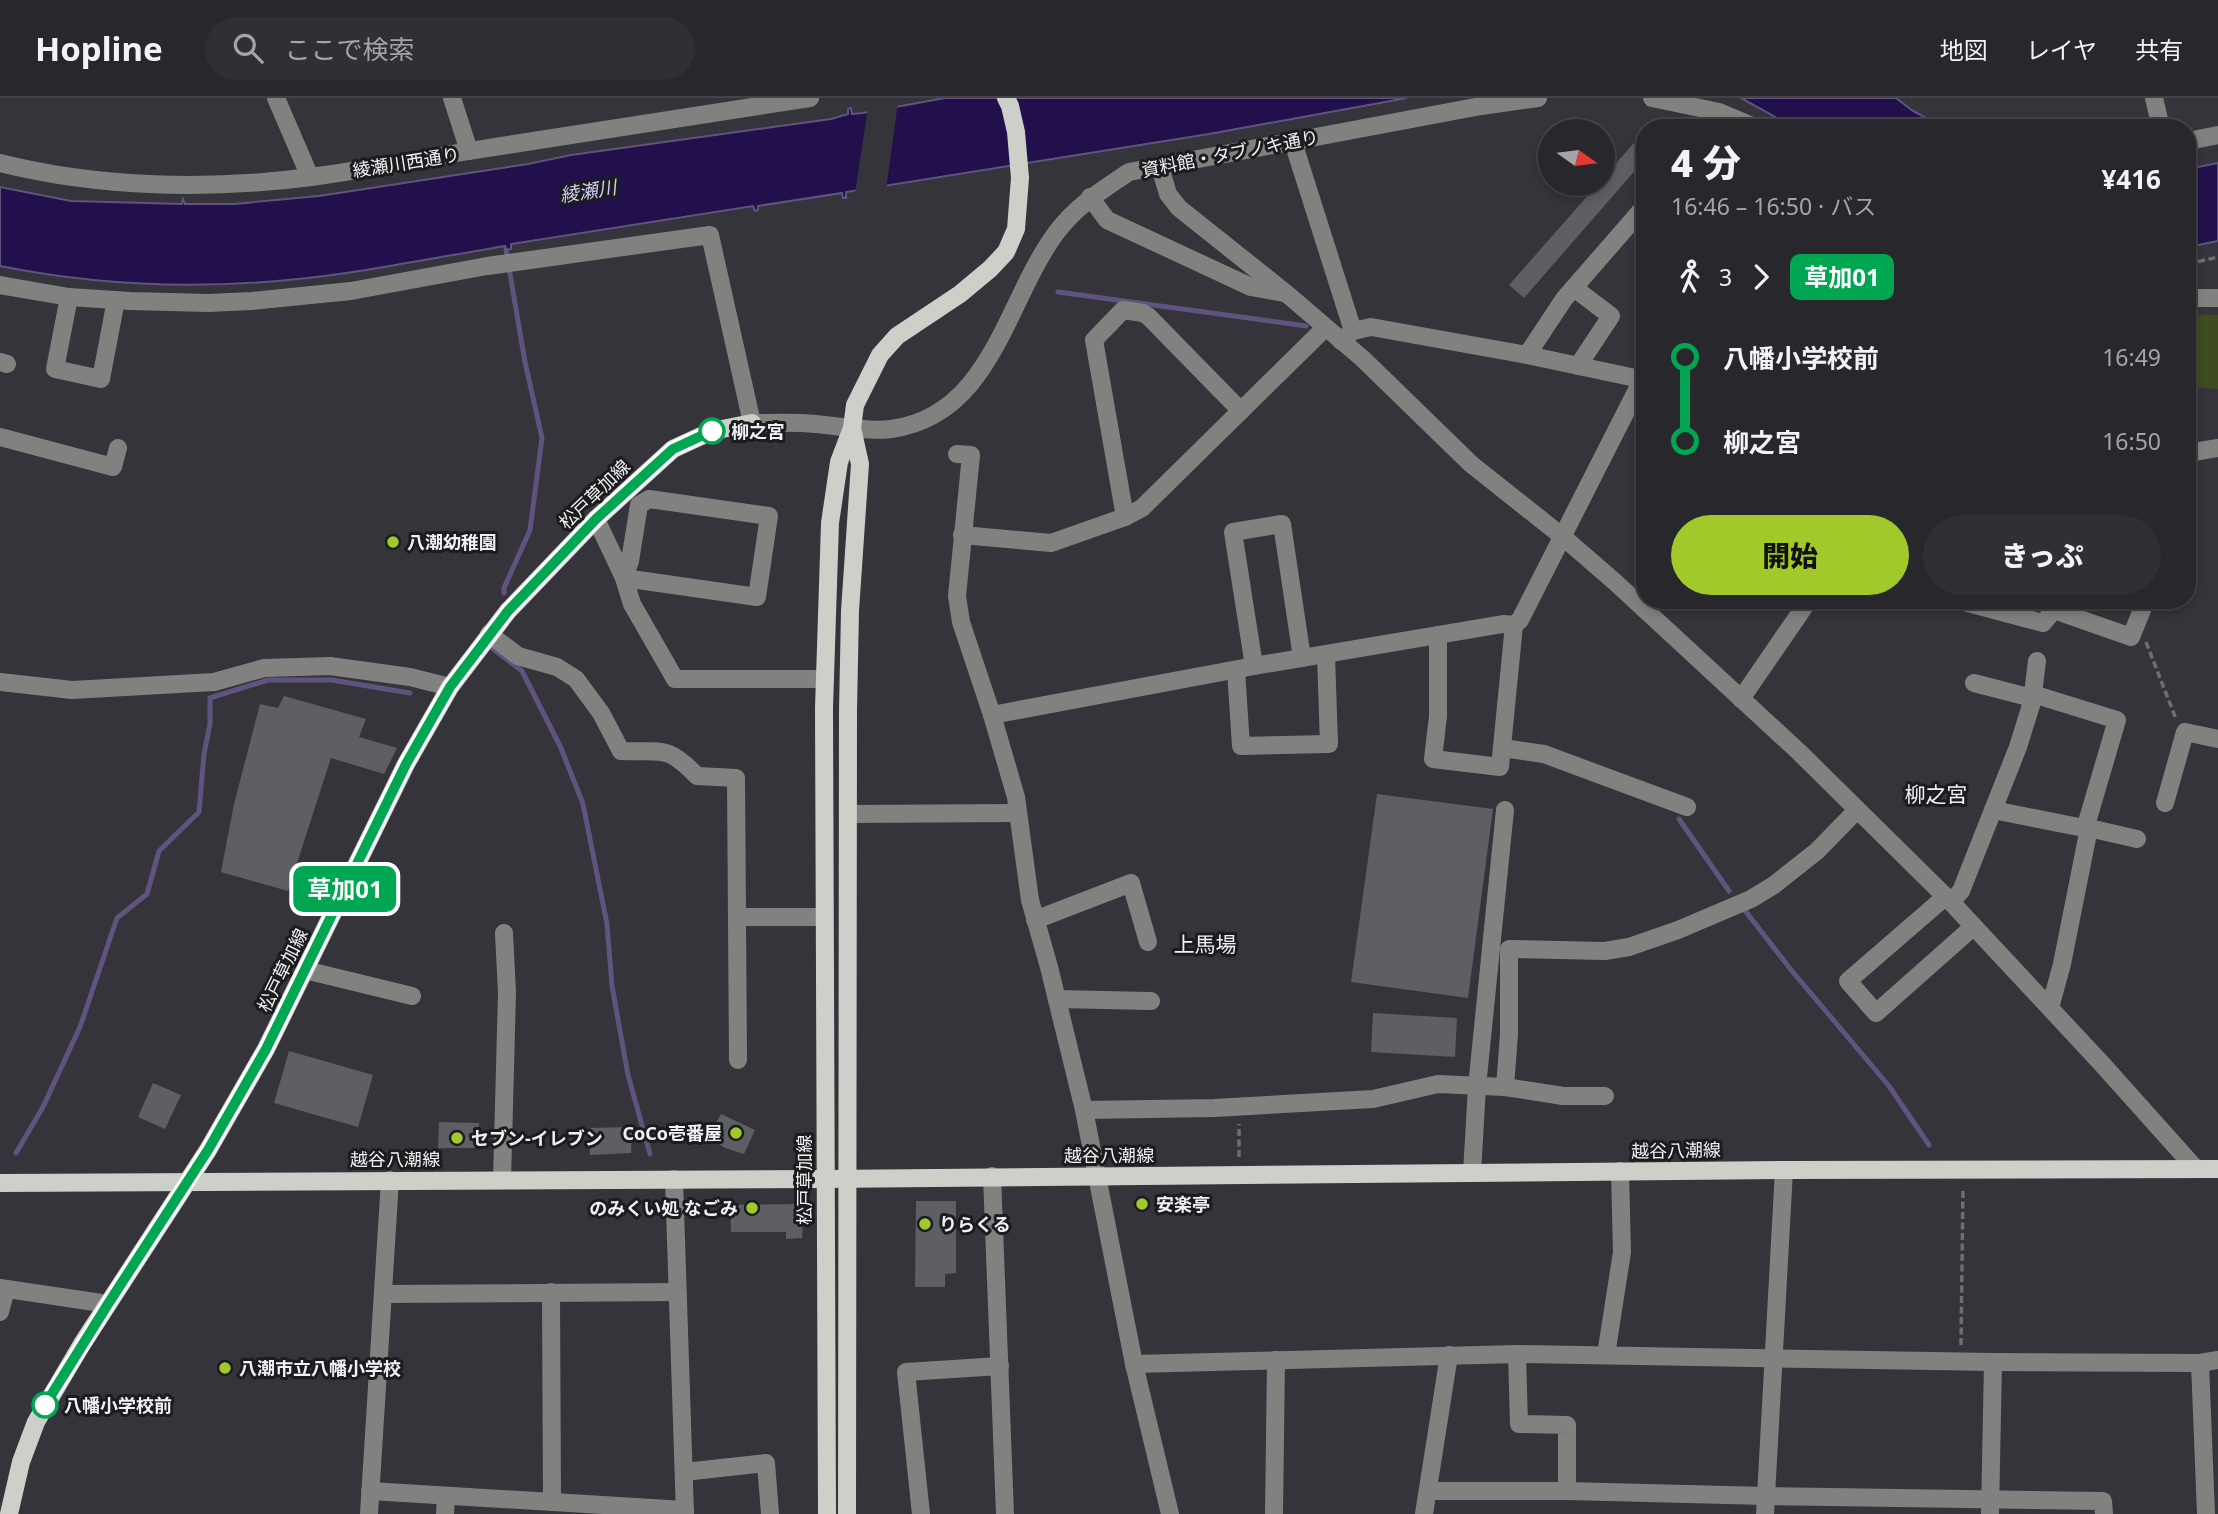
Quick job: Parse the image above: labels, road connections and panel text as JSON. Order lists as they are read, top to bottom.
{
  "streets": {
    "main road": ["松戸草加線", "越谷八潮線"],
    "street": ["資料館・タブノキ通り", "綾瀬川西通り"]
  },
  "crossings": [
    ["資料館・タブノキ通り", "松戸草加線"],
    ["松戸草加線", "越谷八潮線"]
  ],
  "districts": ["柳之宮", "上馬場"],
  "water": ["綾瀬川"],
  "places": [
    "柳之宮",
    "八潮幼稚園",
    "CoCo壱番屋",
    "セブン-イレブン",
    "安楽亭",
    "のみくい処 なごみ",
    "りらくる",
    "八潮市立八幡小学校",
    "八幡小学校前"
  ],
  "lines": ["bus line 草加01"],
  "north": "right",
  "page": {
    "header": "Hopline",
    "search": "ここで検索",
    "nav": ["地図", "レイヤ", "共有"],
    "on_map": "草加01",
    "heading": ["4 分", "16:46 – 16:50 · バス", "¥416"],
    "legs": ["3", "草加01"],
    "list": [
      {
        "name": "八幡小学校前",
        "value": "16:49"
      },
      {
        "name": "柳之宮",
        "value": "16:50"
      }
    ],
    "buttons": ["開始", "きっぷ"]
  }
}
